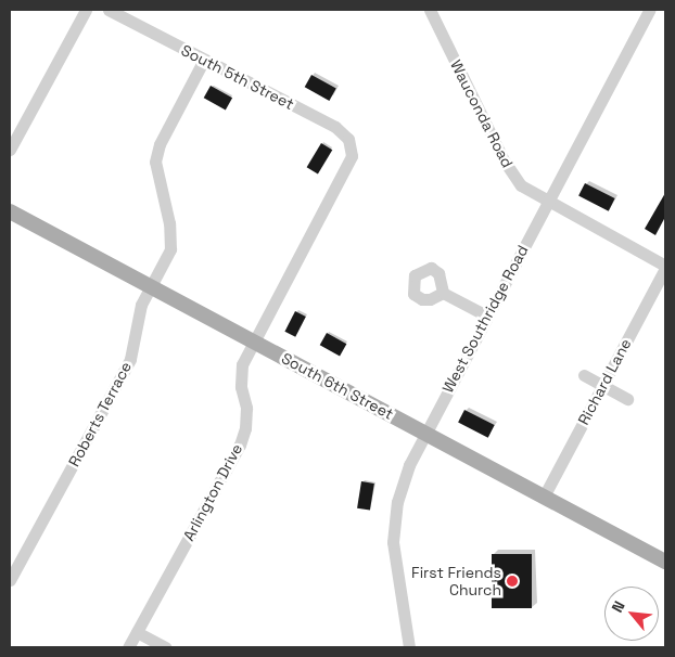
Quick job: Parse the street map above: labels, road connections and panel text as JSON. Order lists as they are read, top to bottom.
{
  "streets": {
    "main road": ["South 6th Street"],
    "street": [
      "South 5th Street",
      "Wauconda Road",
      "West Southridge Road",
      "Richard Lane",
      "Roberts Terrace",
      "Arlington Drive"
    ]
  },
  "crossings": [
    ["South 5th Street", "Roberts Terrace"],
    ["South 5th Street", "Arlington Drive"],
    ["Wauconda Road", "West Southridge Road"],
    ["Wauconda Road", "Richard Lane"],
    ["West Southridge Road", "South 6th Street"],
    ["Richard Lane", "South 6th Street"],
    ["South 6th Street", "Roberts Terrace"],
    ["South 6th Street", "Arlington Drive"]
  ],
  "places": ["First Friends Church"],
  "north": "top left"
}
